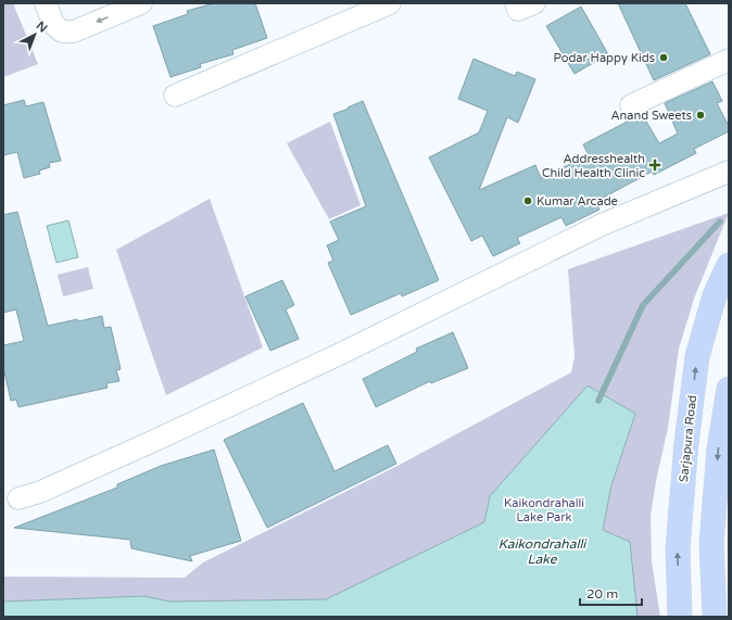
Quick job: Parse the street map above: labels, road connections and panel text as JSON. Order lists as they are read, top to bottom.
{
  "streets": {
    "main road": ["Sarjapura Road"]
  },
  "water": ["Kaikondrahalli Lake"],
  "parks": ["Kaikondrahalli Lake Park"],
  "places": {
    "other": ["Podar Happy Kids", "Anand Sweets", "Kumar Arcade"],
    "health": ["Addresshealth Child Health Clinic"]
  },
  "scale_bar": "20 m",
  "north": "top right"
}
